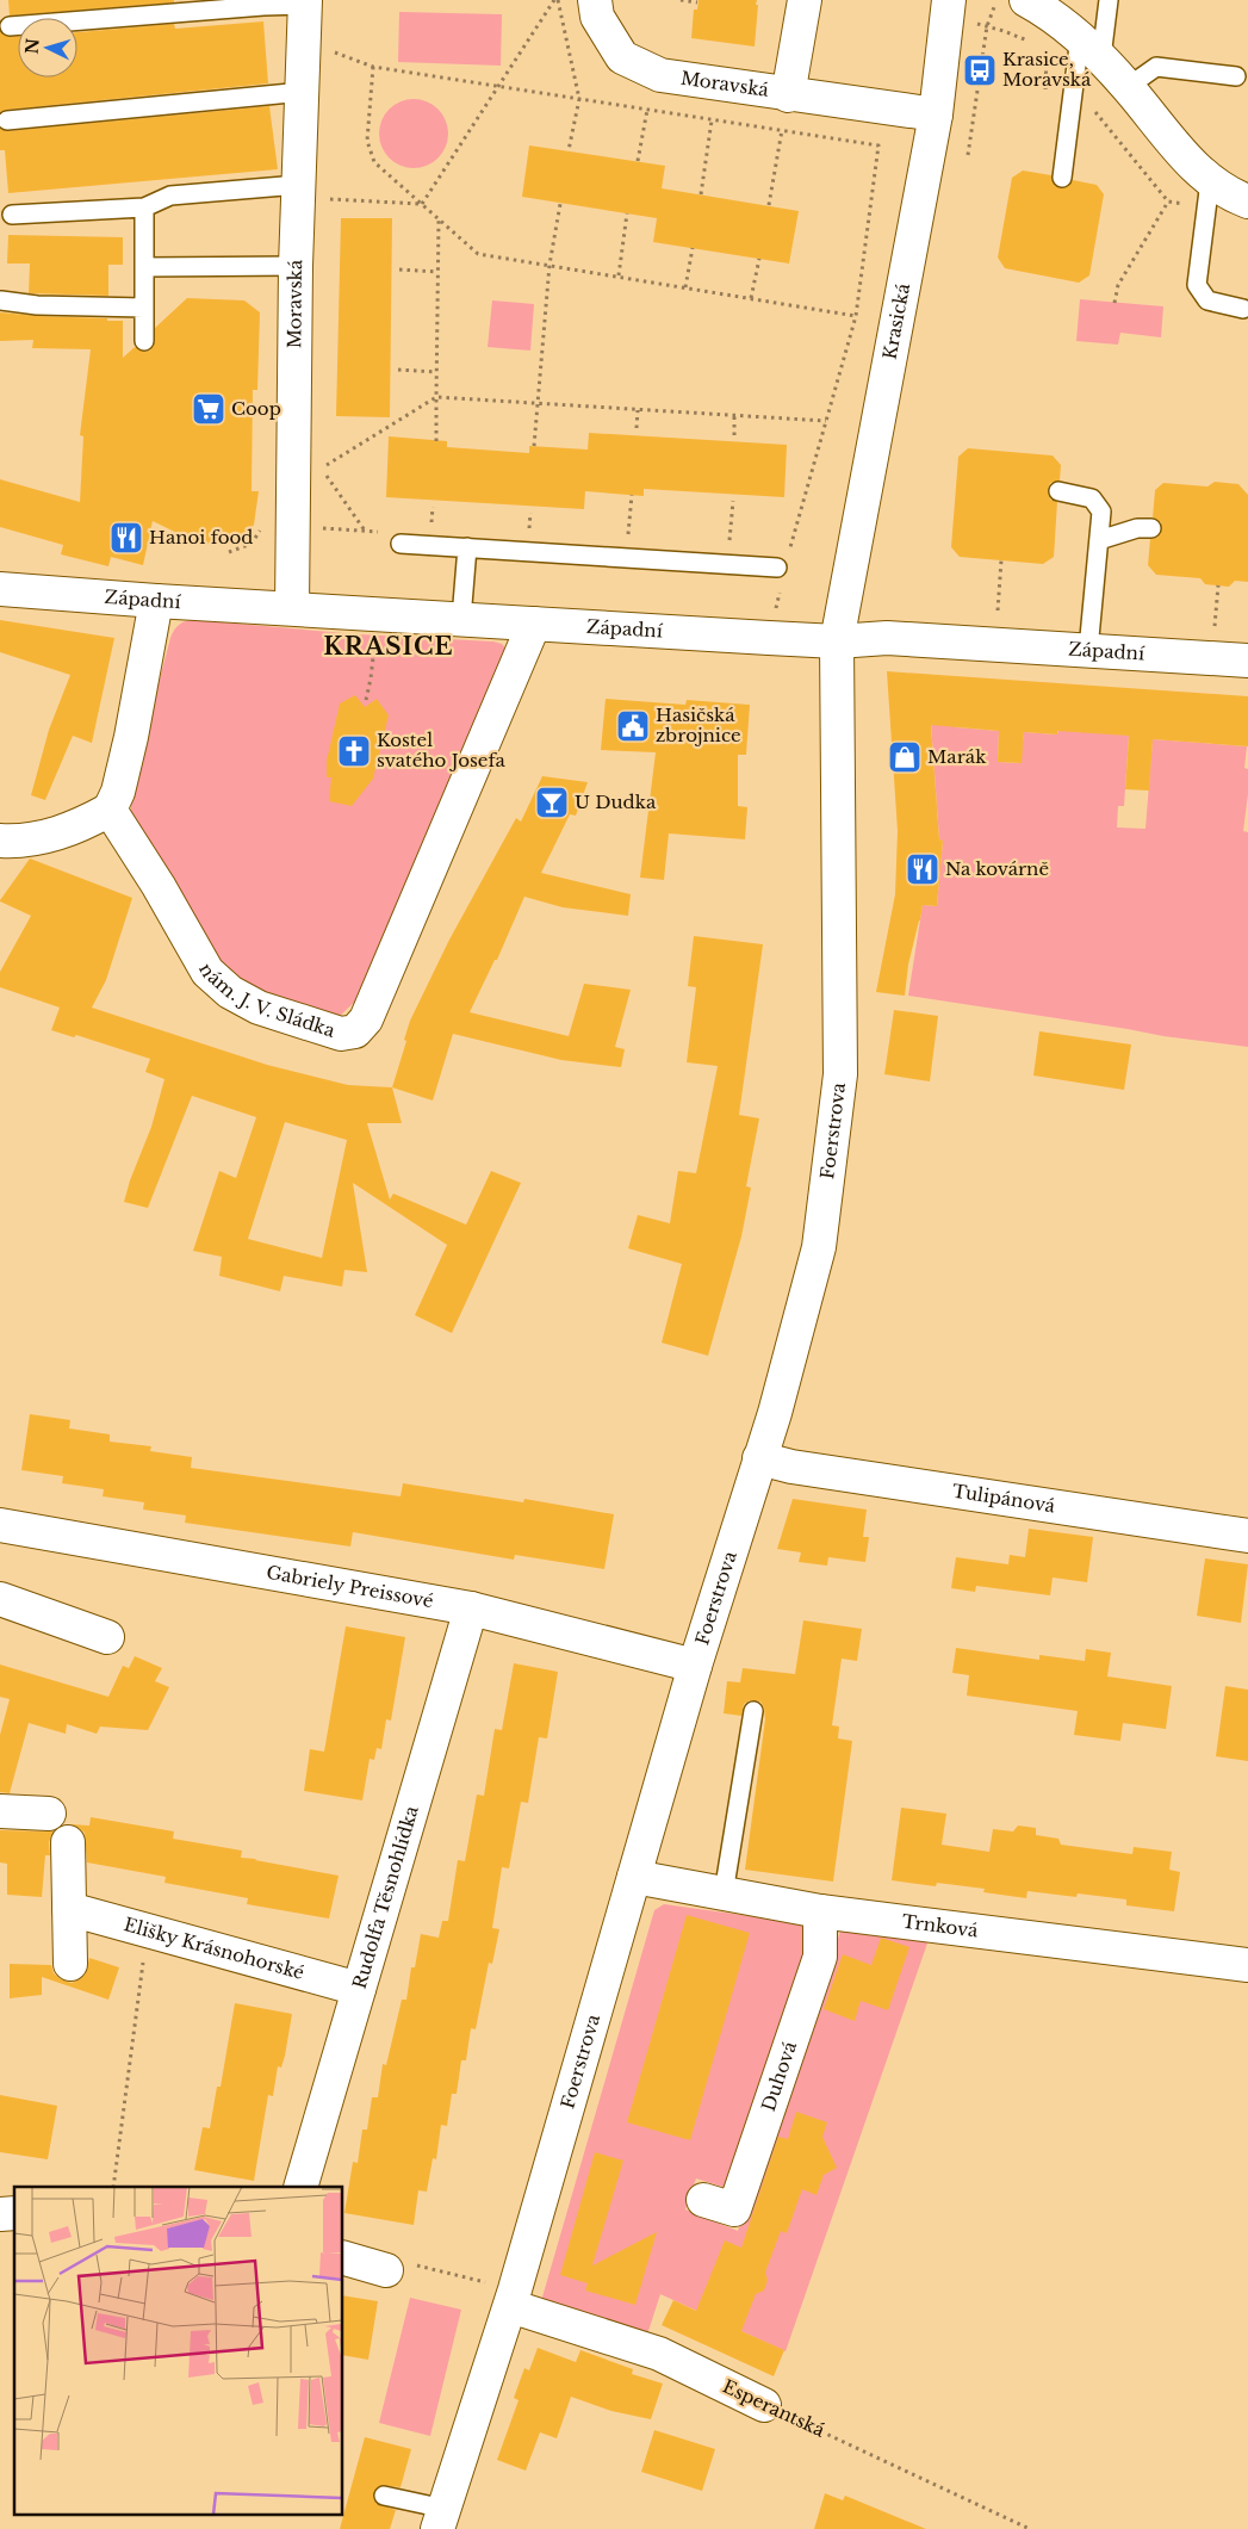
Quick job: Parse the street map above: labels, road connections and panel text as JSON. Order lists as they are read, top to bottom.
{
  "streets": {
    "street": [
      "Moravská",
      "Krasická",
      "Západní",
      "nám. J. V. Sládka",
      "Foerstrova",
      "Tulipánová",
      "Gabriely Preissové",
      "Rudolfa Těsnohlídka",
      "Trnková",
      "Elišky Krásnohorské",
      "Duhová",
      "Esperantská"
    ]
  },
  "crossings": [
    ["Moravská", "Krasická"],
    ["Moravská", "Západní"],
    ["Krasická", "Západní"],
    ["Krasická", "Foerstrova"],
    ["Západní", "nám. J. V. Sládka"],
    ["Západní", "Foerstrova"],
    ["Foerstrova", "Tulipánová"],
    ["Foerstrova", "Gabriely Preissové"],
    ["Foerstrova", "Trnková"],
    ["Foerstrova", "Esperantská"],
    ["Gabriely Preissové", "Rudolfa Těsnohlídka"],
    ["Rudolfa Těsnohlídka", "Elišky Krásnohorské"],
    ["Trnková", "Duhová"]
  ],
  "districts": ["KRASICE"],
  "places": {
    "bus stop": ["Krasice, Moravská"],
    "supermarket": ["Coop"],
    "restaurant": ["Hanoi food", "Na kovárně"],
    "public building": ["Hasičská zbrojnice"],
    "church": ["Kostel svatého Josefa"],
    "shop": ["Marák"],
    "bar": ["U Dudka"]
  },
  "north": "left"
}
